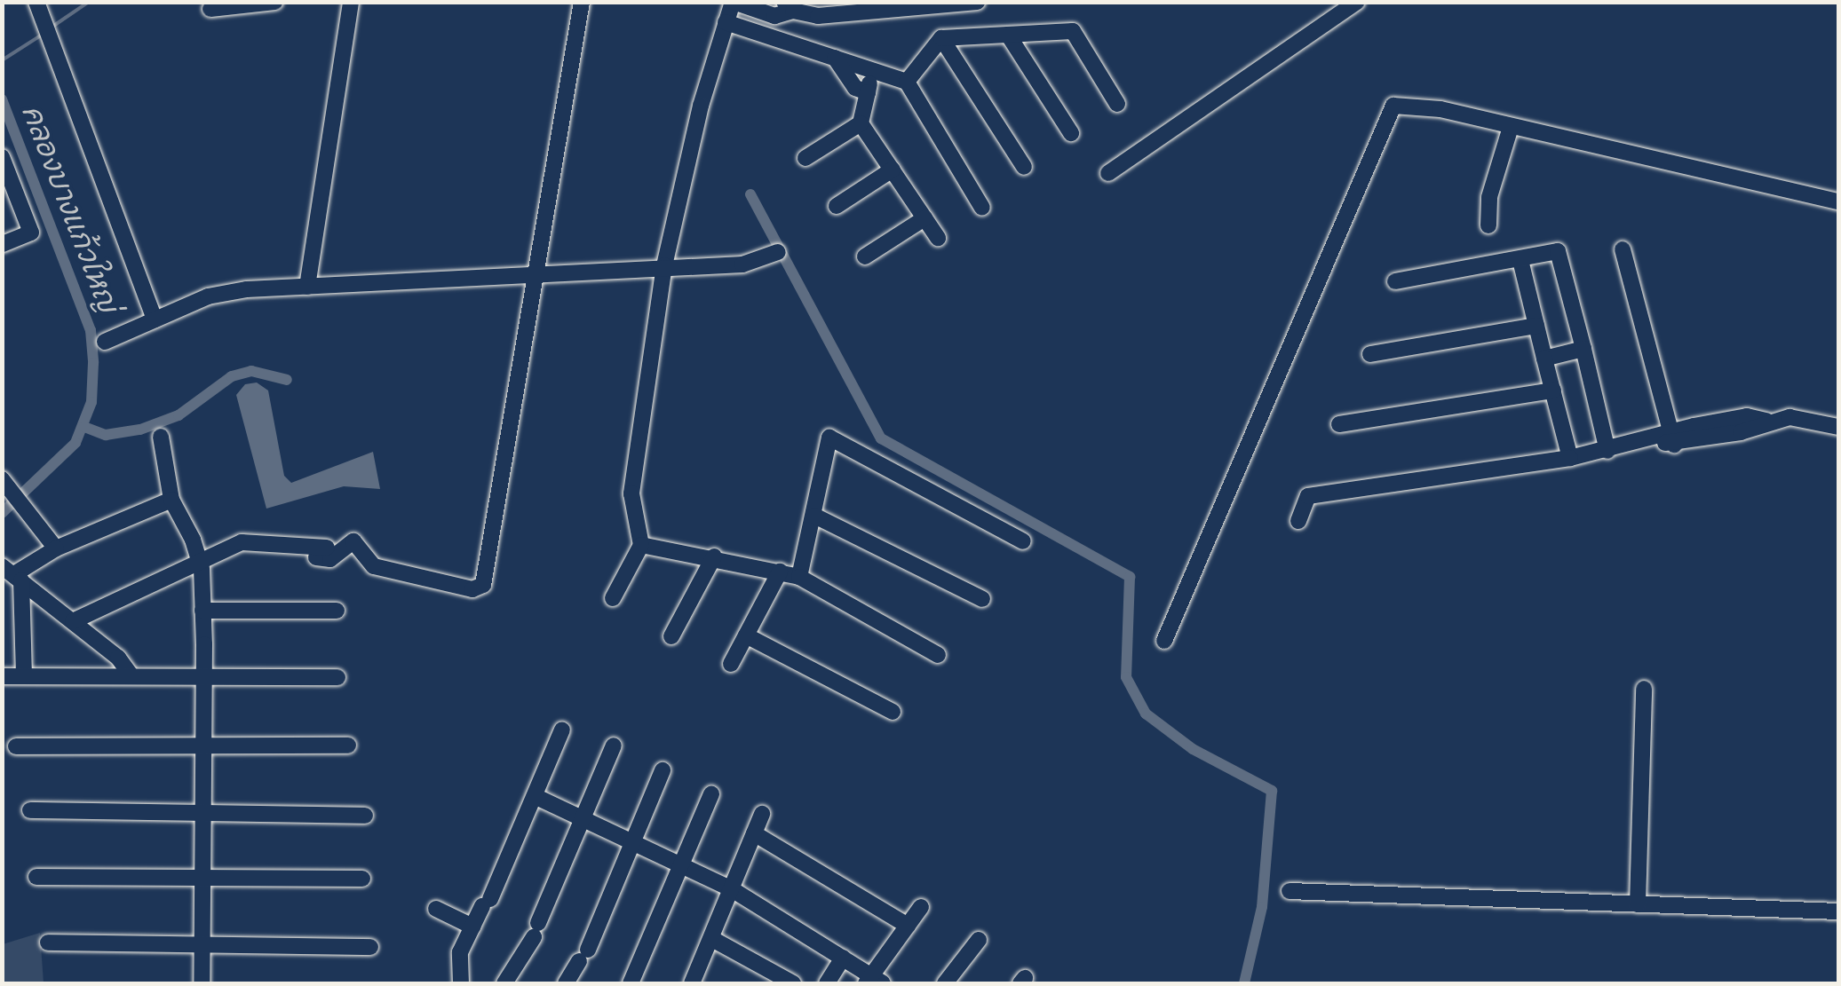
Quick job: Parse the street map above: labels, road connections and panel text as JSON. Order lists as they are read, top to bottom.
{
  "water": ["คลองบางแก้วใหญ่"]
}
